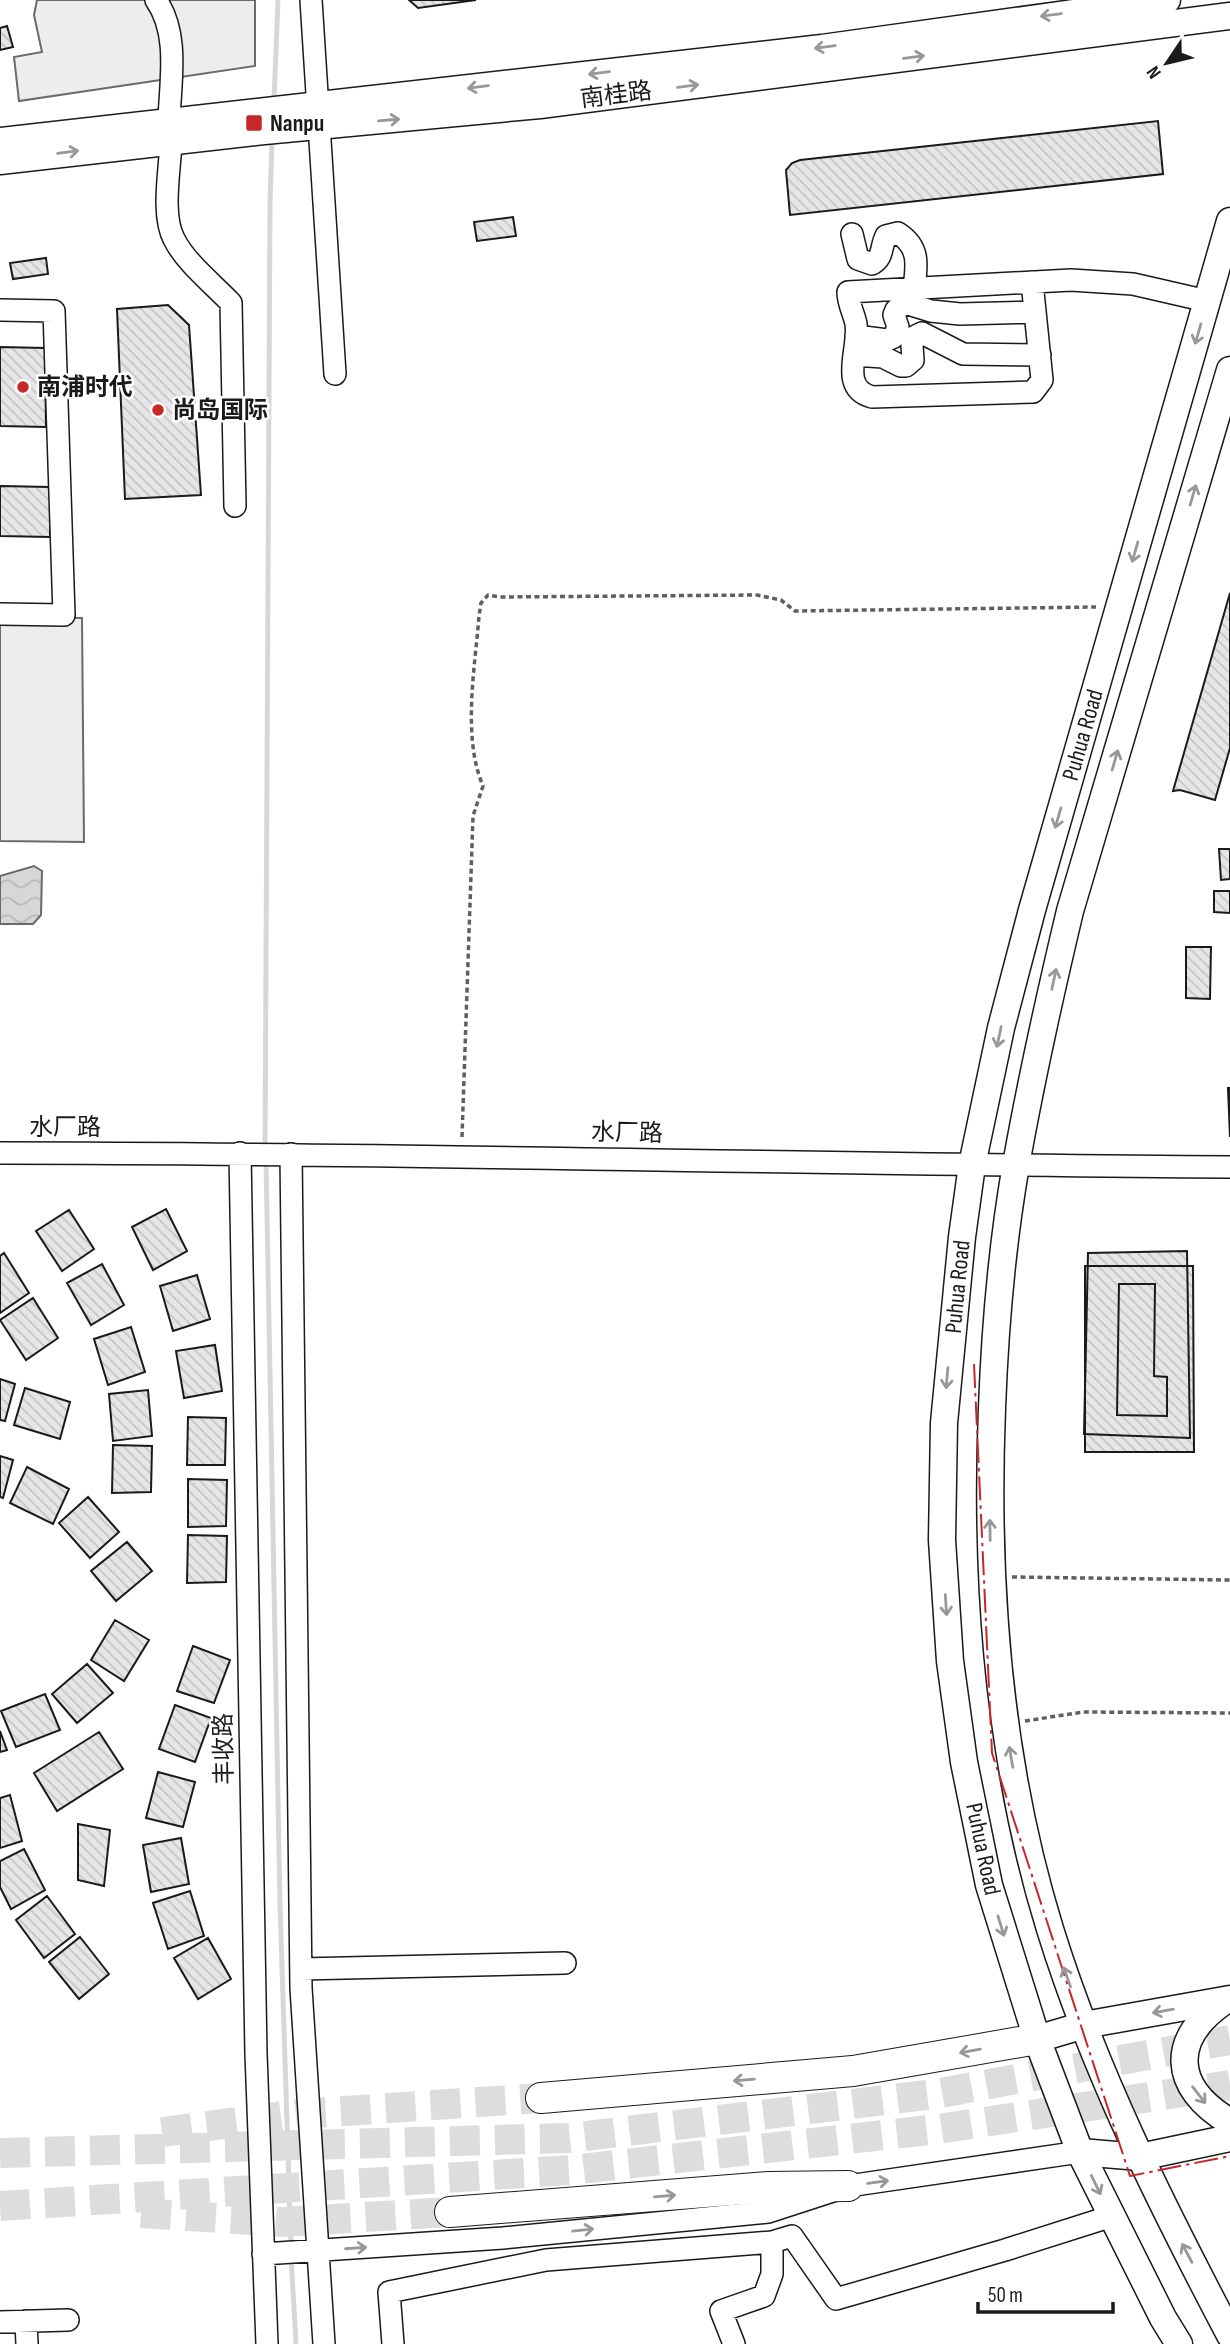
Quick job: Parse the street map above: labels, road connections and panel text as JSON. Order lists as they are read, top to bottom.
{
  "streets": {
    "main road": ["南桂路", "Puhua Road"],
    "street": ["水厂路", "丰收路"]
  },
  "crossings": [
    ["Puhua Road", "水厂路"],
    ["水厂路", "丰收路"]
  ],
  "places": {
    "transit": ["Nanpu"],
    "other": ["南浦时代", "尚岛国际"]
  },
  "scale_bar": "50 m",
  "north": "bottom left"
}
